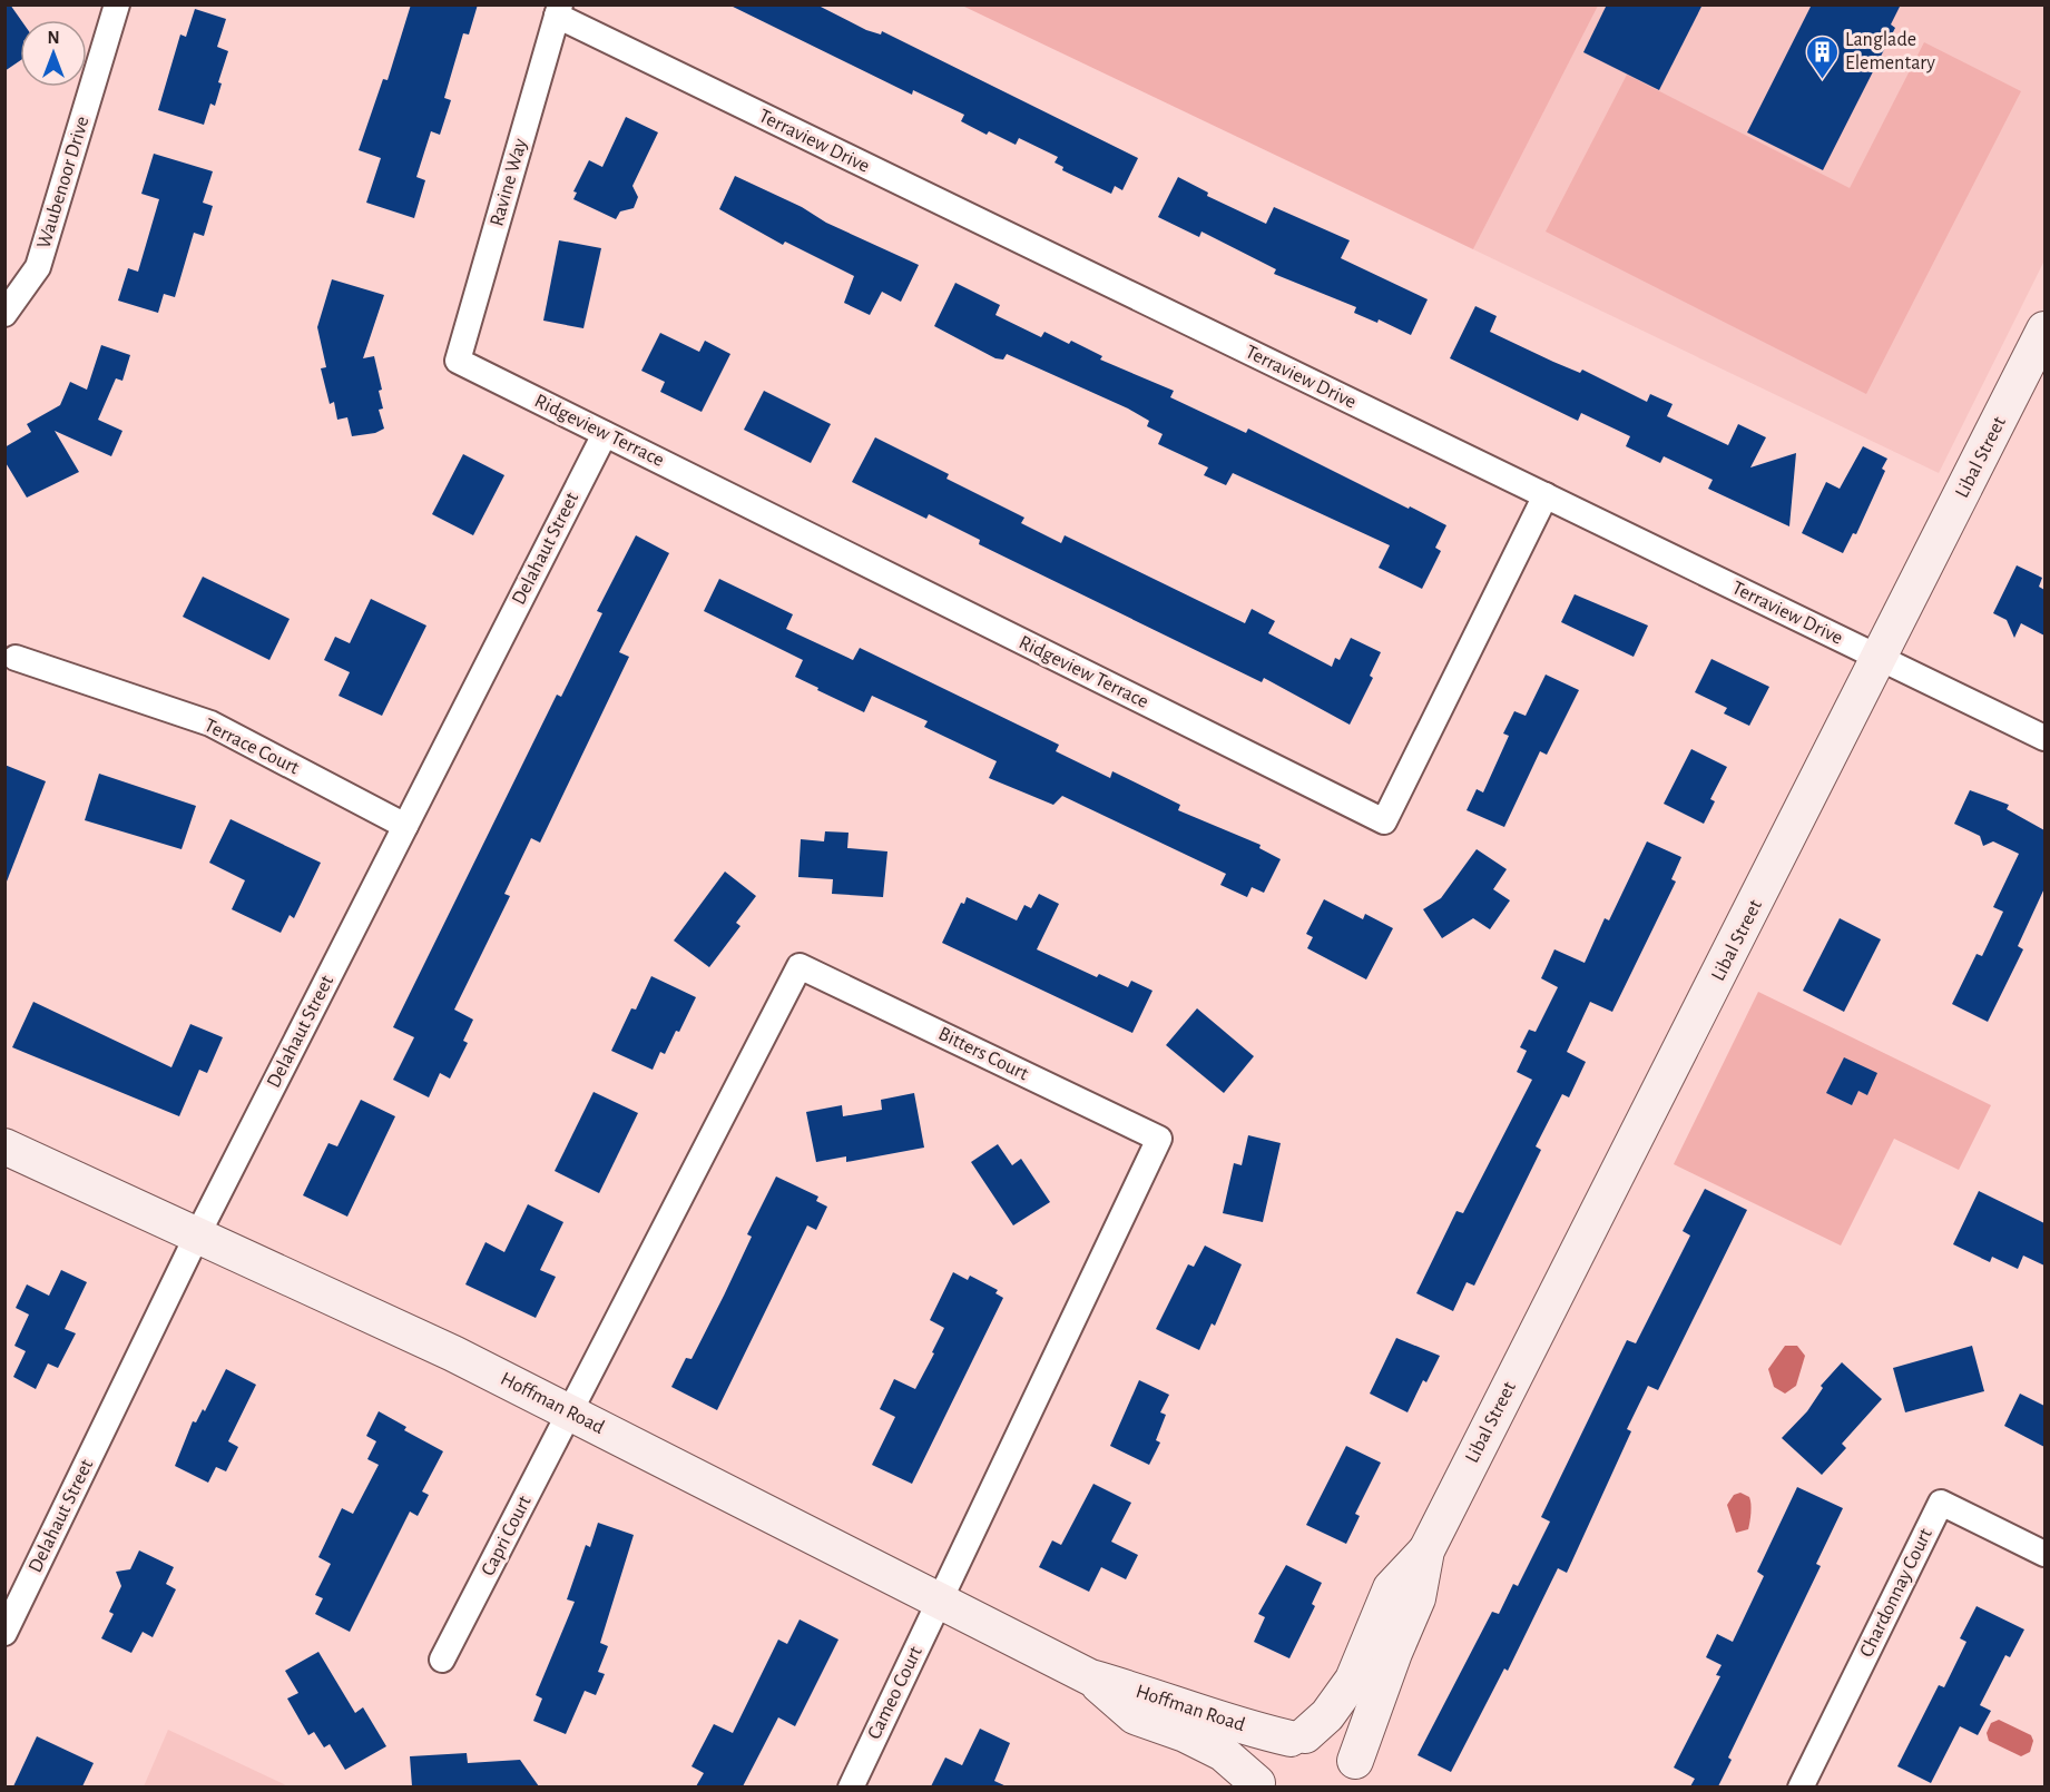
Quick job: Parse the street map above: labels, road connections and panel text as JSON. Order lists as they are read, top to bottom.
{
  "streets": {
    "street": [
      "Terraview Drive",
      "Waubenoor Drive",
      "Ravine Way",
      "Ridgeview Terrace",
      "Libal Street",
      "Delahaut Street",
      "Terrace Court",
      "Bitters Court",
      "Hoffman Road",
      "Capri Court",
      "Chardonnay Court",
      "Cameo Court"
    ]
  },
  "crossings": [
    ["Terraview Drive", "Ravine Way"],
    ["Terraview Drive", "Ridgeview Terrace"],
    ["Terraview Drive", "Libal Street"],
    ["Ravine Way", "Ridgeview Terrace"],
    ["Ridgeview Terrace", "Delahaut Street"],
    ["Libal Street", "Hoffman Road"],
    ["Delahaut Street", "Terrace Court"],
    ["Delahaut Street", "Hoffman Road"],
    ["Bitters Court", "Hoffman Road"],
    ["Bitters Court", "Capri Court"],
    ["Bitters Court", "Cameo Court"],
    ["Hoffman Road", "Capri Court"],
    ["Hoffman Road", "Cameo Court"]
  ],
  "places": {
    "building": ["Langlade Elementary"]
  },
  "north": "top"
}
